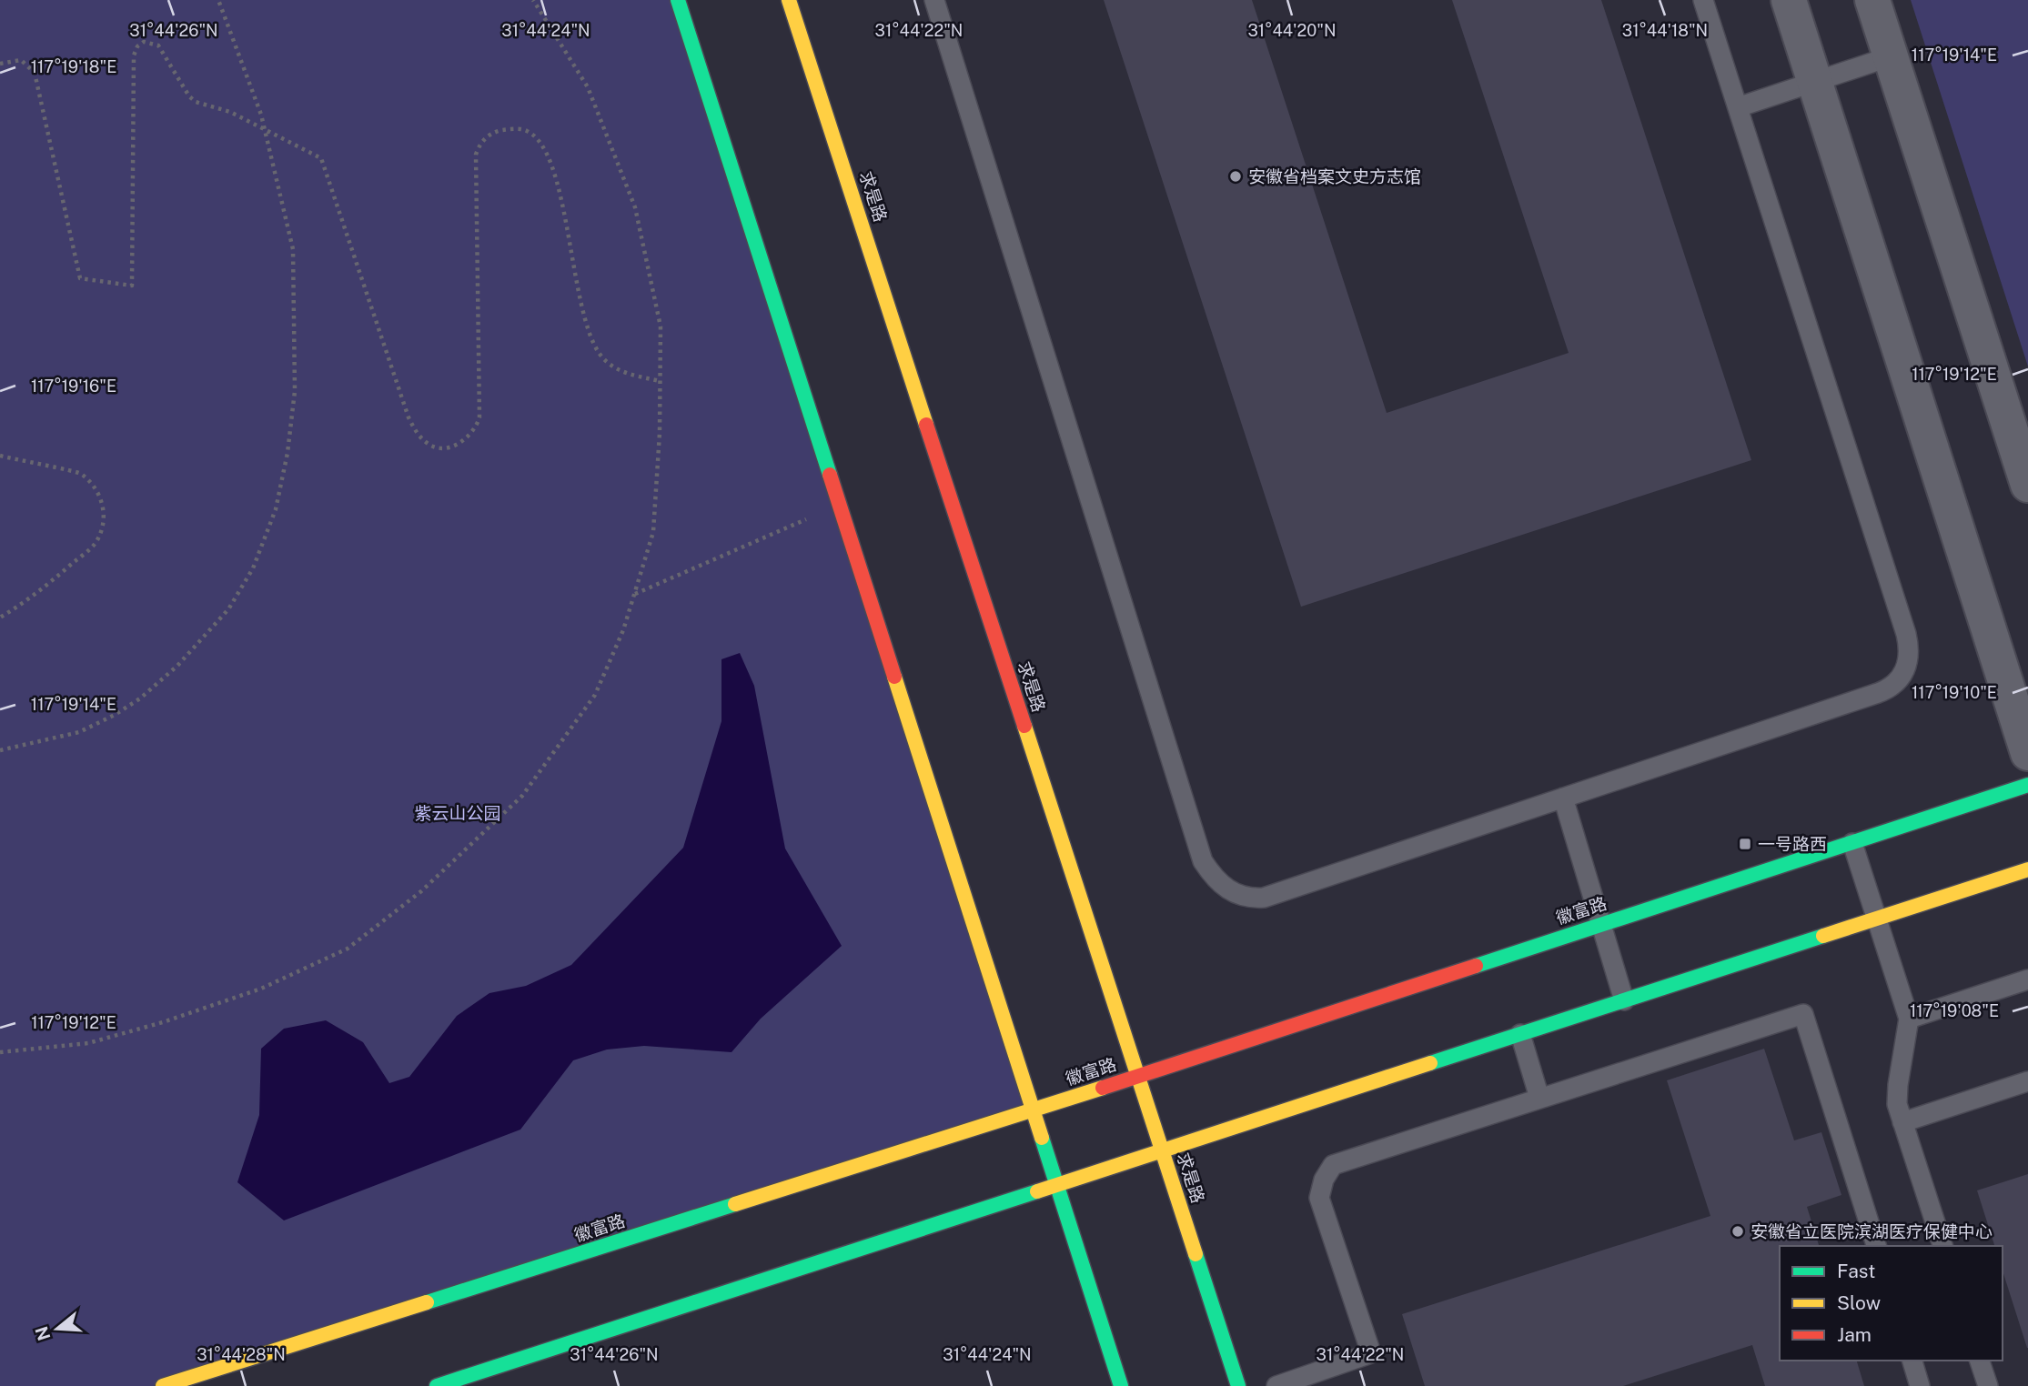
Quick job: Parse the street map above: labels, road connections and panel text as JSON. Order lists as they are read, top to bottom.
{
  "streets": {
    "street": ["求是路", "徽富路"]
  },
  "crossings": [
    ["求是路", "徽富路"]
  ],
  "parks": ["紫云山公园"],
  "places": {
    "other": ["安徽省档案文史方志馆", "安徽省立医院滨湖医疗保健中心"],
    "transit": ["一号路西"]
  },
  "legend": ["Fast", "Slow", "Jam"],
  "north": "left",
  "coordinates": [
    "31°44'26\"N",
    "31°44'24\"N",
    "31°44'22\"N",
    "31°44'20\"N",
    "31°44'18\"N",
    "117°19'14\"E",
    "117°19'18\"E",
    "117°19'12\"E",
    "117°19'16\"E",
    "117°19'10\"E",
    "117°19'08\"E",
    "31°44'28\"N"
  ]
}
